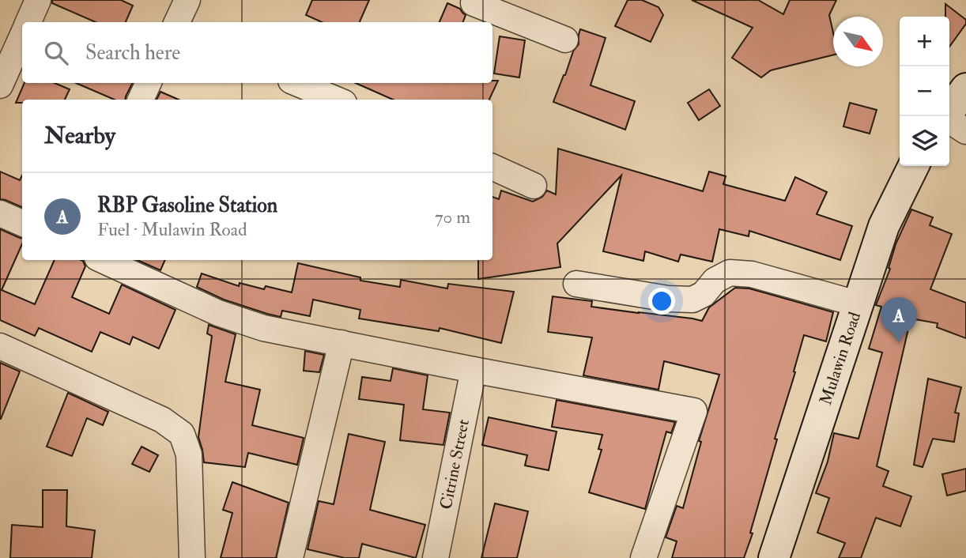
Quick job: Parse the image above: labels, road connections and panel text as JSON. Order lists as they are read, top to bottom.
{
  "streets": {
    "main road": ["Mulawin Road"],
    "street": ["Citrine Street"]
  },
  "north": "bottom right",
  "page": {
    "map_buttons": ["+", "−"],
    "search": "Search here",
    "heading": "Nearby",
    "list": [
      {
        "mark": "A",
        "name": "RBP Gasoline Station",
        "note": "Fuel · Mulawin Road",
        "value": "70 m"
      }
    ],
    "pins": "A"
  }
}
